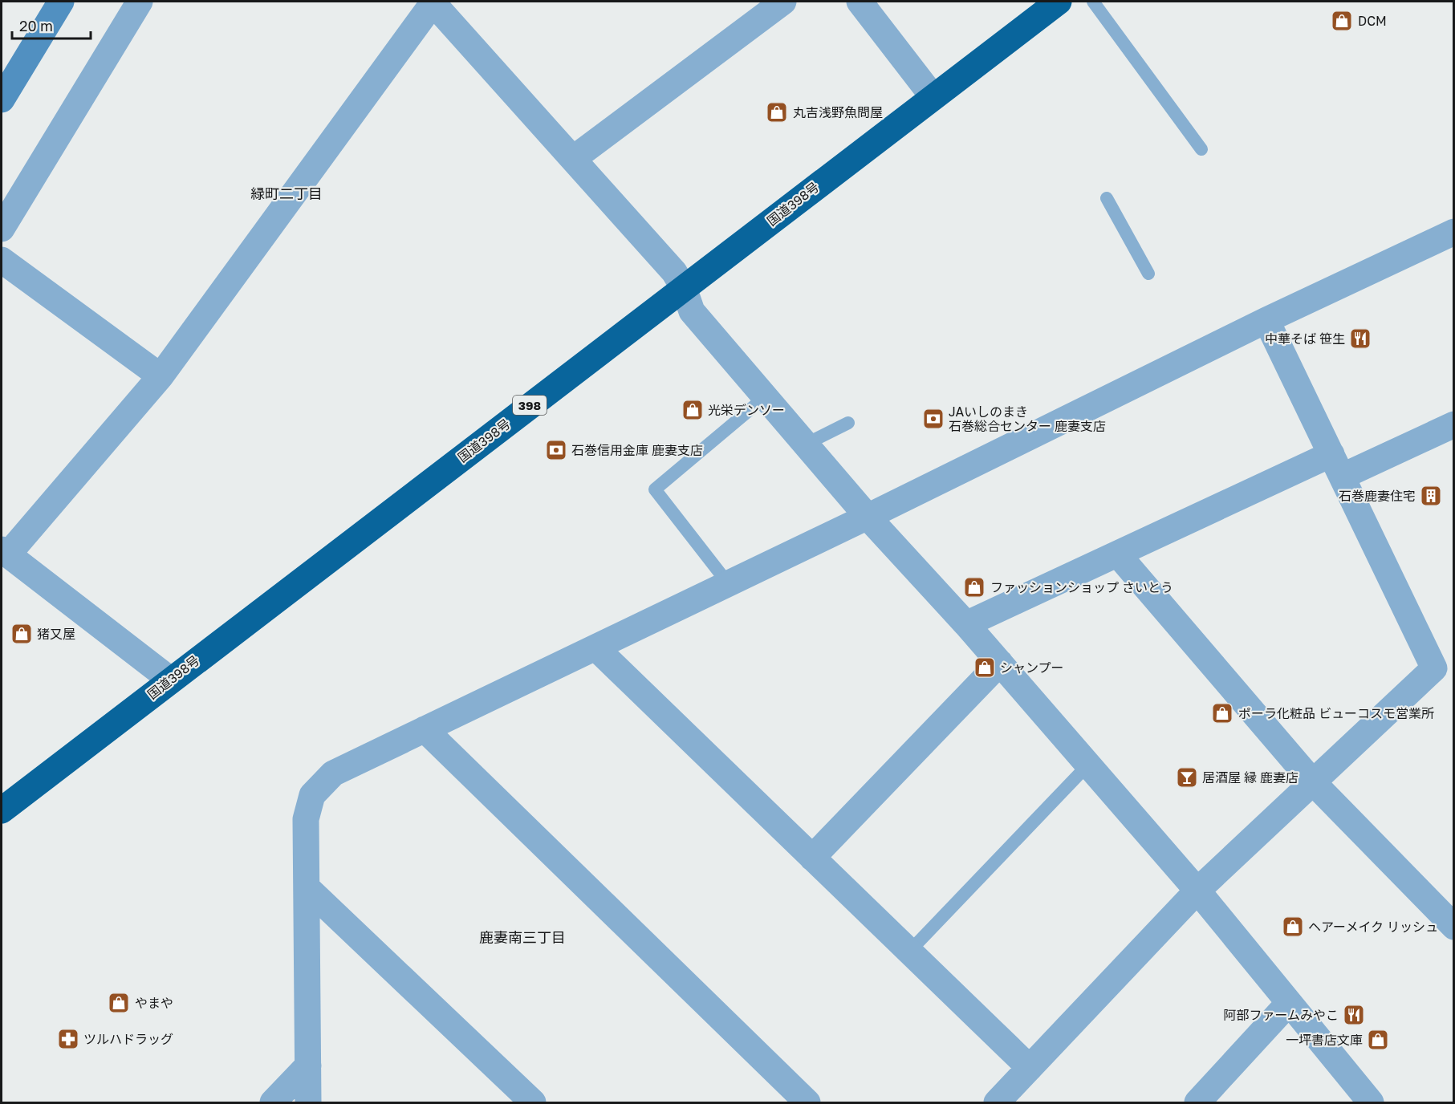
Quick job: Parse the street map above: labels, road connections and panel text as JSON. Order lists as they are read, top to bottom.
{
  "streets": {
    "highway": ["国道398号", "398"]
  },
  "districts": ["緑町二丁目", "鹿妻南三丁目"],
  "places": {
    "shop": [
      "DCM",
      "丸吉浅野魚問屋",
      "光栄デンソー",
      "ファッションショップ さいとう",
      "猪又屋",
      "シャンプー",
      "ポーラ化粧品 ビューコスモ営業所",
      "ヘアーメイク リッシュ",
      "やまや",
      "一坪書店文庫"
    ],
    "restaurant": ["中華そば 笹生", "阿部ファームみやこ"],
    "bank": ["JAいしのまき 石巻総合センター 鹿妻支店", "石巻信用金庫 鹿妻支店"],
    "building": ["石巻鹿妻住宅"],
    "bar": ["居酒屋 縁 鹿妻店"],
    "pharmacy": ["ツルハドラッグ"]
  },
  "scale_bar": "20 m"
}
